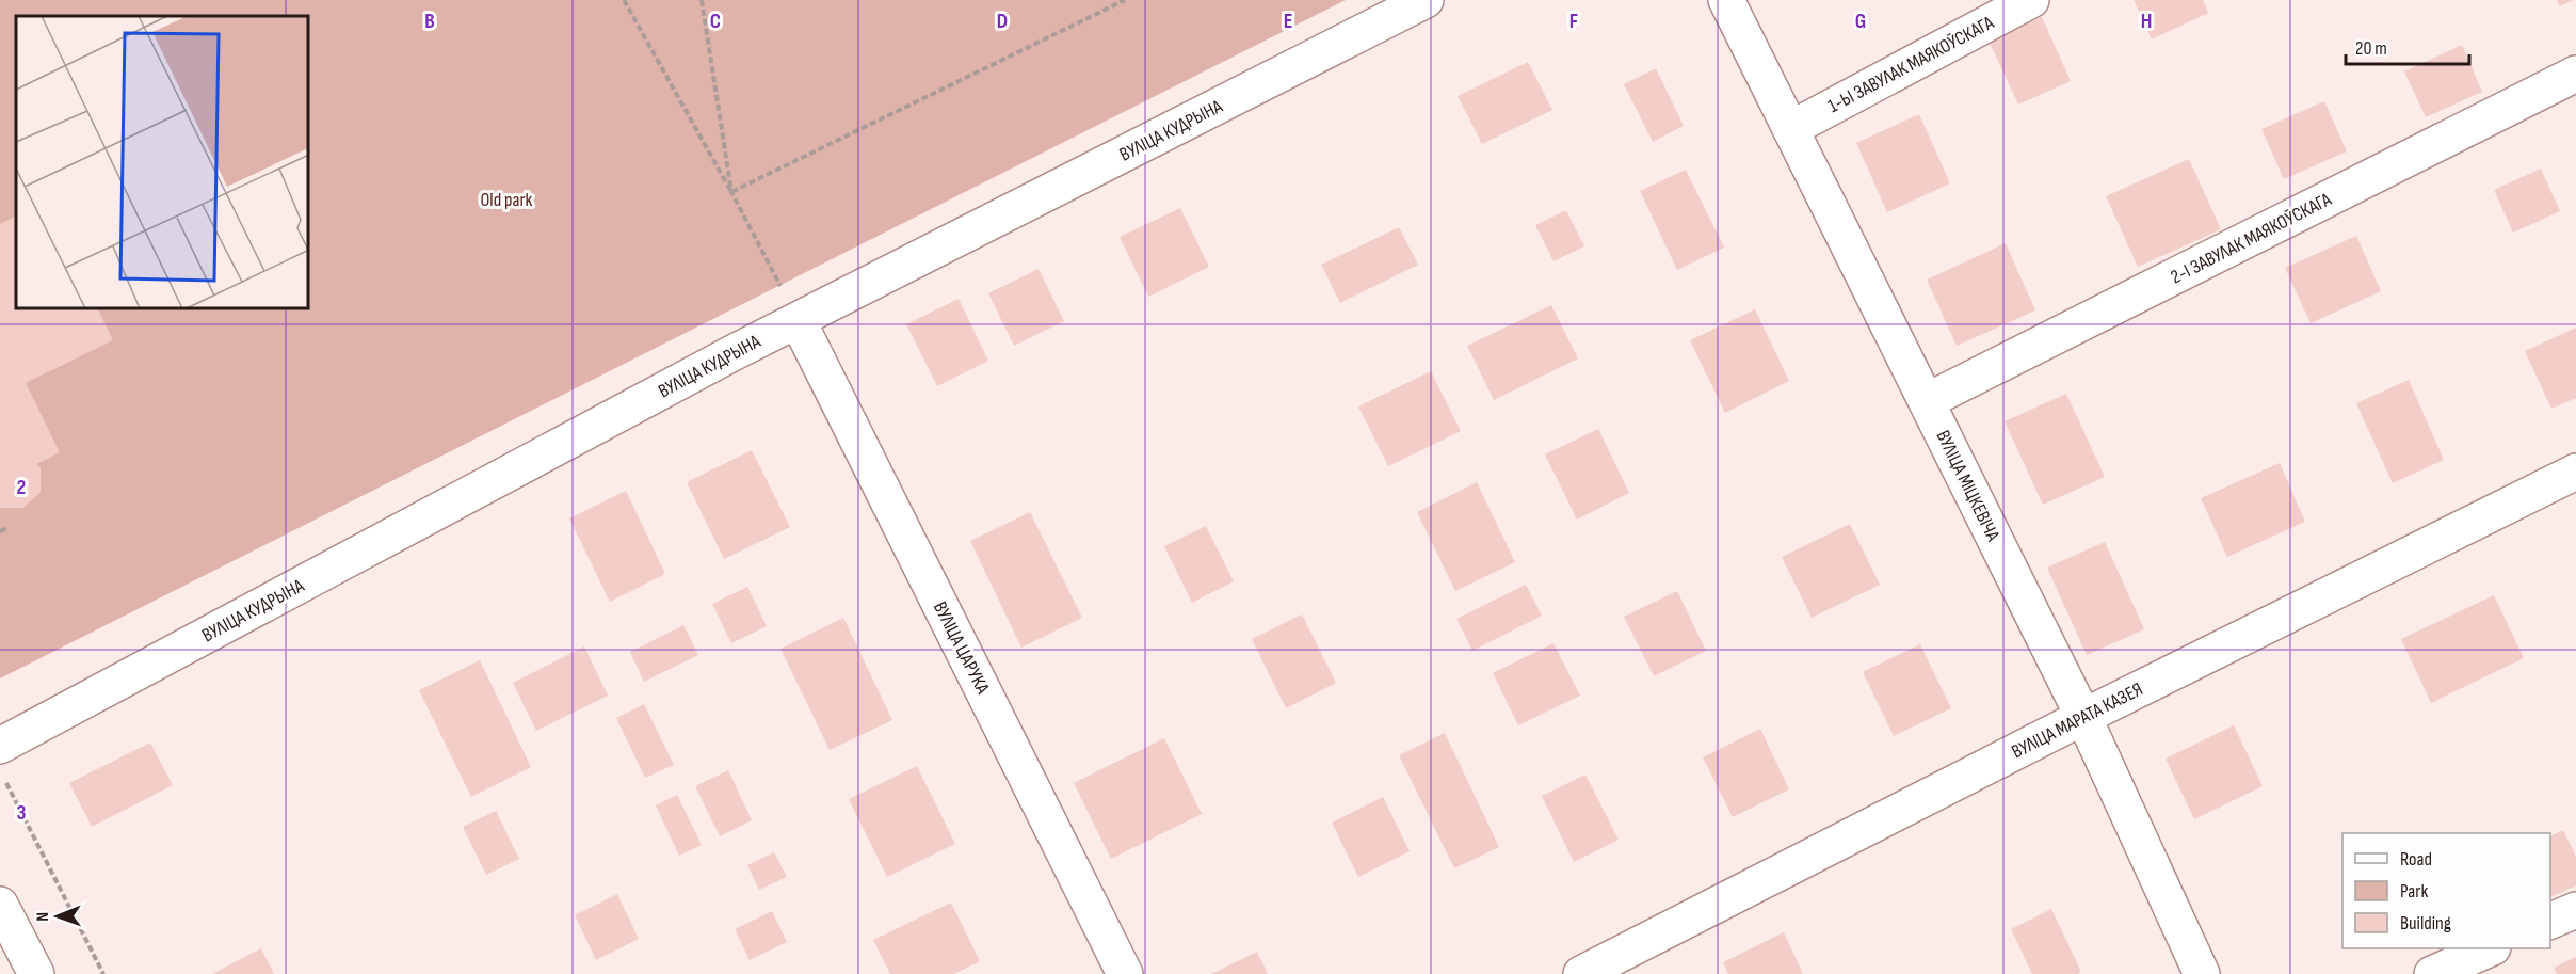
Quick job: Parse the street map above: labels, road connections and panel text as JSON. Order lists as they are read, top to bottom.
{
  "streets": {
    "street": [
      "1-Ы ЗАВУЛАК МАЯКОЎСКАГА",
      "ВУЛІЦА КУДРЫНА",
      "2-І ЗАВУЛАК МАЯКОЎСКАГА",
      "ВУЛІЦА МІЦКЕВІЧА",
      "ВУЛІЦА ЦАРУКА",
      "ВУЛІЦА МАРАТА КАЗЕЯ"
    ]
  },
  "crossings": [
    ["1-Ы ЗАВУЛАК МАЯКОЎСКАГА", "ВУЛІЦА МІЦКЕВІЧА"],
    ["ВУЛІЦА КУДРЫНА", "ВУЛІЦА ЦАРУКА"],
    ["2-І ЗАВУЛАК МАЯКОЎСКАГА", "ВУЛІЦА МІЦКЕВІЧА"],
    ["ВУЛІЦА МІЦКЕВІЧА", "ВУЛІЦА МАРАТА КАЗЕЯ"]
  ],
  "parks": ["Old park"],
  "legend": ["Road", "Park", "Building"],
  "scale_bar": "20 m",
  "north": "left",
  "grid": {
    "columns": [
      "B",
      "C",
      "D",
      "E",
      "F",
      "G",
      "H"
    ],
    "rows": ["2", "3"]
  }
}
